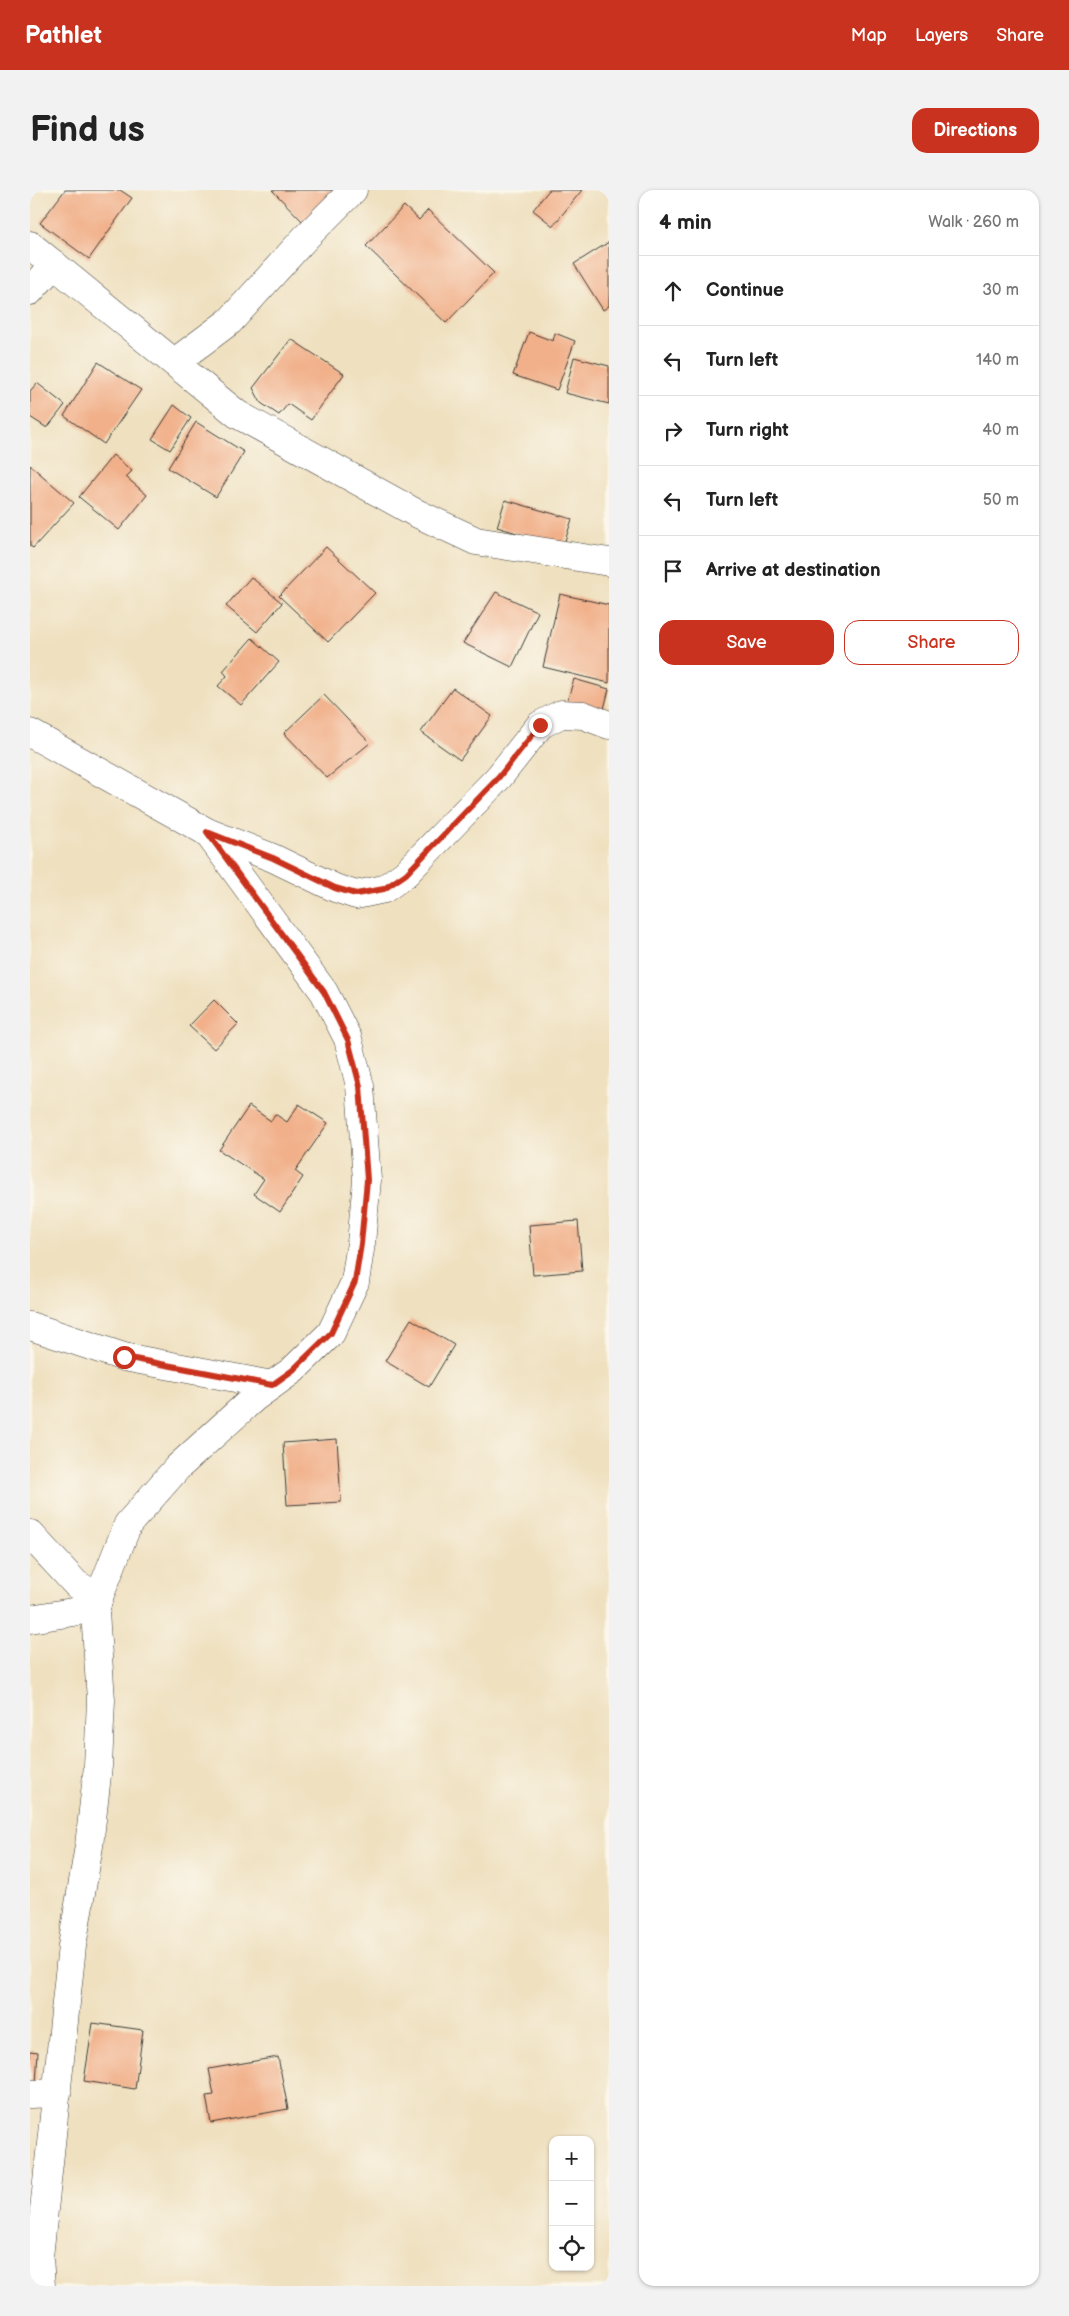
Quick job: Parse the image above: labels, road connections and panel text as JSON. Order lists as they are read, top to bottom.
{
  "page": {
    "header": "Pathlet",
    "nav": ["Map", "Layers", "Share"],
    "buttons": [
      "Directions",
      ["Save", "Share"]
    ],
    "title": "Find us",
    "heading": ["4 min", "Walk · 260 m"],
    "list": [
      ["Continue", "30 m"],
      ["Turn left", "140 m"],
      ["Turn right", "40 m"],
      ["Turn left", "50 m"],
      "Arrive at destination"
    ],
    "map_buttons": ["+", "−"]
  }
}
